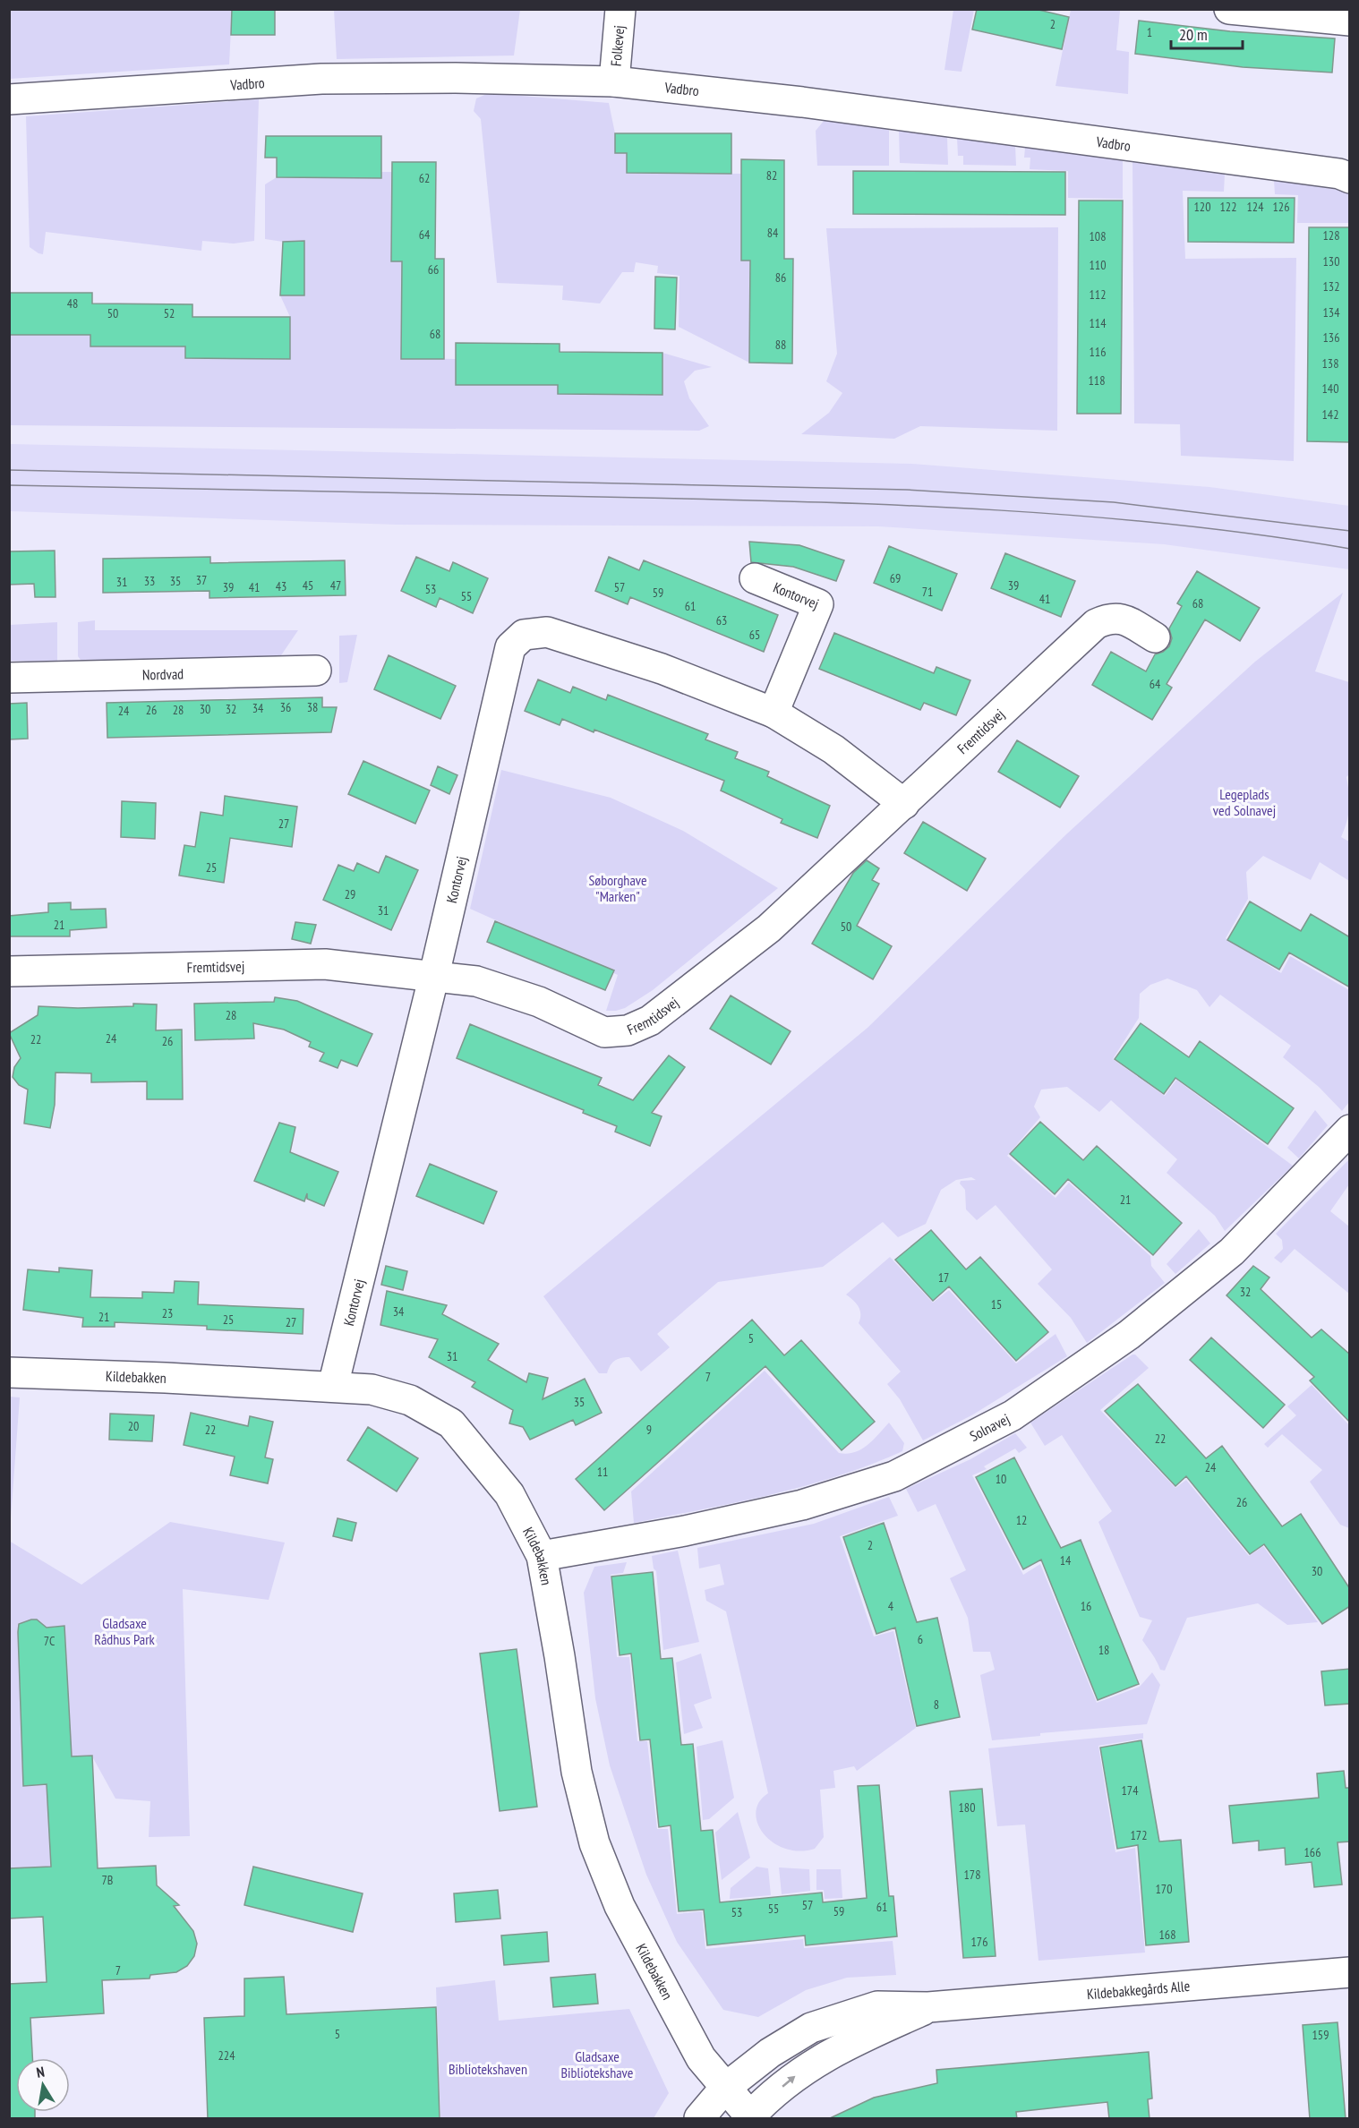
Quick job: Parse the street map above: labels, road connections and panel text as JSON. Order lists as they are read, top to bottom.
{
  "streets": {
    "street": [
      "Folkevej",
      "Vadbro",
      "Kontorvej",
      "Nordvad",
      "Fremtidsvej",
      "Kildebakken",
      "Solnavej",
      "Kildebakkegårds Alle"
    ]
  },
  "crossings": [
    ["Folkevej", "Vadbro"],
    ["Kontorvej", "Fremtidsvej"],
    ["Kontorvej", "Kildebakken"],
    ["Kildebakken", "Solnavej"],
    ["Kildebakken", "Kildebakkegårds Alle"]
  ],
  "parks": [
    "Legeplads ved Solnavej",
    "Søborghave \"Marken\"",
    "Gladsaxe Rådhus Park",
    "Gladsaxe Bibliotekshave",
    "Bibliotekshaven"
  ],
  "house_numbers": [
    "2",
    "1",
    "82",
    "62",
    "120",
    "122",
    "124",
    "126",
    "84",
    "64",
    "128",
    "108",
    "130",
    "110",
    "66",
    "86",
    "132",
    "112",
    "48",
    "134",
    "50",
    "52",
    "114",
    "68",
    "136",
    "88",
    "116",
    "138",
    "118",
    "140",
    "142",
    "69",
    "37",
    "33",
    "35",
    "31",
    "45",
    "47",
    "39",
    "43",
    "39",
    "41",
    "57",
    "53",
    "71",
    "59",
    "55",
    "41",
    "68",
    "61",
    "63",
    "65",
    "64",
    "36",
    "38",
    "34",
    "30",
    "32",
    "26",
    "28",
    "24",
    "27",
    "25",
    "29",
    "31",
    "21",
    "50",
    "28",
    "24",
    "22",
    "26",
    "21",
    "17",
    "32",
    "15",
    "34",
    "23",
    "21",
    "25",
    "27",
    "5",
    "31",
    "7",
    "35",
    "20",
    "22",
    "9",
    "22",
    "24",
    "11",
    "10",
    "26",
    "12",
    "2",
    "14",
    "30",
    "4",
    "16",
    "6",
    "7C",
    "18",
    "8",
    "174",
    "180",
    "172",
    "166",
    "178",
    "7B",
    "170",
    "57",
    "61",
    "55",
    "59",
    "53",
    "168",
    "176",
    "7",
    "5",
    "159",
    "224"
  ],
  "scale_bar": "20 m",
  "north": "top"
}
